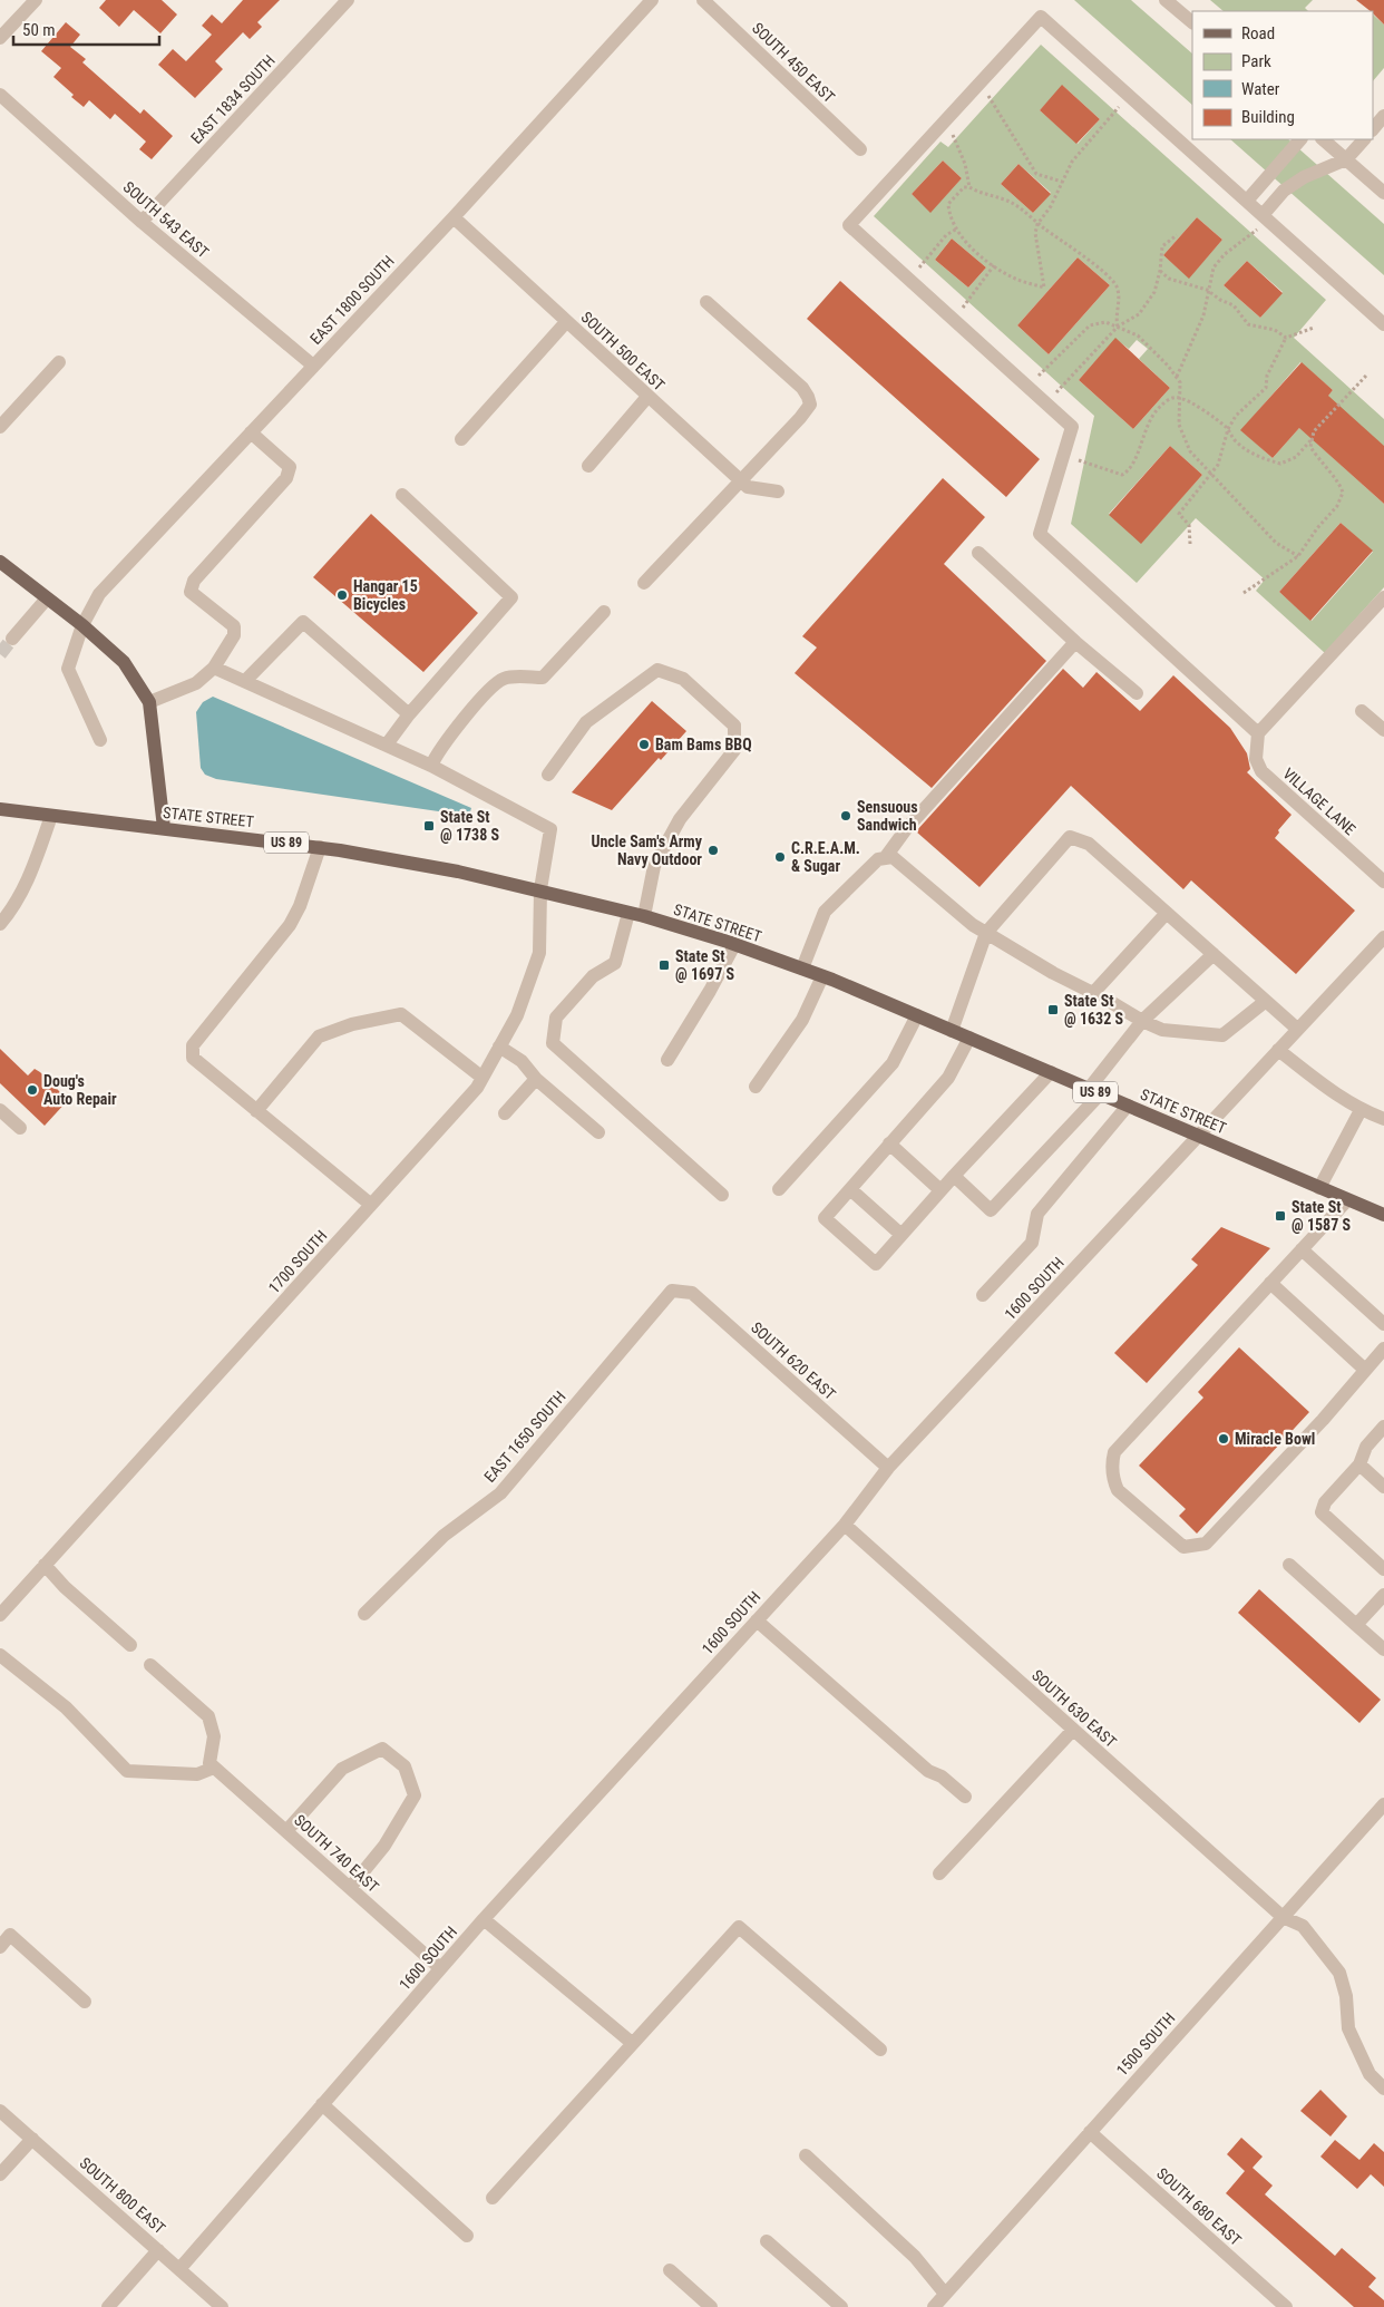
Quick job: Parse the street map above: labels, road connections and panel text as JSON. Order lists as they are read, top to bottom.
{
  "streets": {
    "main road": ["STATE STREET", "US 89"],
    "street": [
      "SOUTH 450 EAST",
      "EAST 1834 SOUTH",
      "SOUTH 543 EAST",
      "EAST 1800 SOUTH",
      "SOUTH 500 EAST",
      "VILLAGE LANE",
      "1700 SOUTH",
      "1600 SOUTH",
      "SOUTH 620 EAST",
      "EAST 1650 SOUTH",
      "SOUTH 630 EAST",
      "SOUTH 740 EAST",
      "1500 SOUTH",
      "SOUTH 800 EAST",
      "SOUTH 680 EAST"
    ]
  },
  "crossings": [
    ["EAST 1834 SOUTH", "SOUTH 543 EAST"],
    ["SOUTH 543 EAST", "EAST 1800 SOUTH"],
    ["EAST 1800 SOUTH", "SOUTH 500 EAST"],
    ["STATE STREET", "1700 SOUTH"],
    ["STATE STREET", "1600 SOUTH"],
    ["1600 SOUTH", "SOUTH 620 EAST"],
    ["1600 SOUTH", "SOUTH 630 EAST"],
    ["1600 SOUTH", "SOUTH 740 EAST"],
    ["1600 SOUTH", "SOUTH 800 EAST"],
    ["SOUTH 620 EAST", "EAST 1650 SOUTH"],
    ["SOUTH 630 EAST", "1500 SOUTH"],
    ["1500 SOUTH", "SOUTH 680 EAST"]
  ],
  "places": {
    "other": [
      "Hangar 15 Bicycles",
      "Bam Bams BBQ",
      "Sensuous Sandwich",
      "Uncle Sam's Army Navy Outdoor",
      "C.R.E.A.M. & Sugar",
      "Doug's Auto Repair",
      "Miracle Bowl"
    ],
    "transit": [
      "State St @ 1738 S",
      "State St @ 1697 S",
      "State St @ 1632 S",
      "State St @ 1587 S"
    ]
  },
  "legend": [
    "Road",
    "Park",
    "Water",
    "Building"
  ],
  "scale_bar": "50 m"
}
